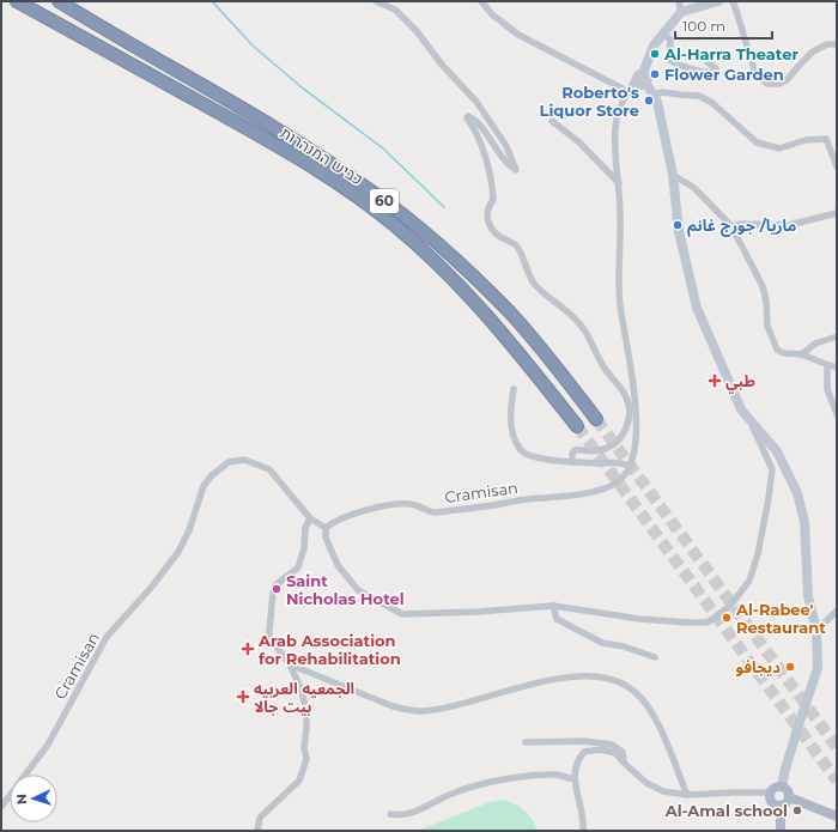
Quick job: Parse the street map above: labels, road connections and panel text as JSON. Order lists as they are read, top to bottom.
{
  "streets": {
    "highway": ["כביש המנהרות", "60"],
    "street": ["Cramisan"]
  },
  "places": {
    "other": [
      "Al-Harra Theater",
      "Flower Garden",
      "Roberto's Liquor Store",
      "ماريا/ جورج غانم",
      "Saint Nicholas Hotel",
      "Al-Rabee' Restaurant",
      "ديجافو",
      "Al-Amal school"
    ],
    "health": ["طبي", "Arab Association for Rehabilitation", "الجمعيه العربيه بيت جالا"]
  },
  "scale_bar": "100 m",
  "north": "left"
}
